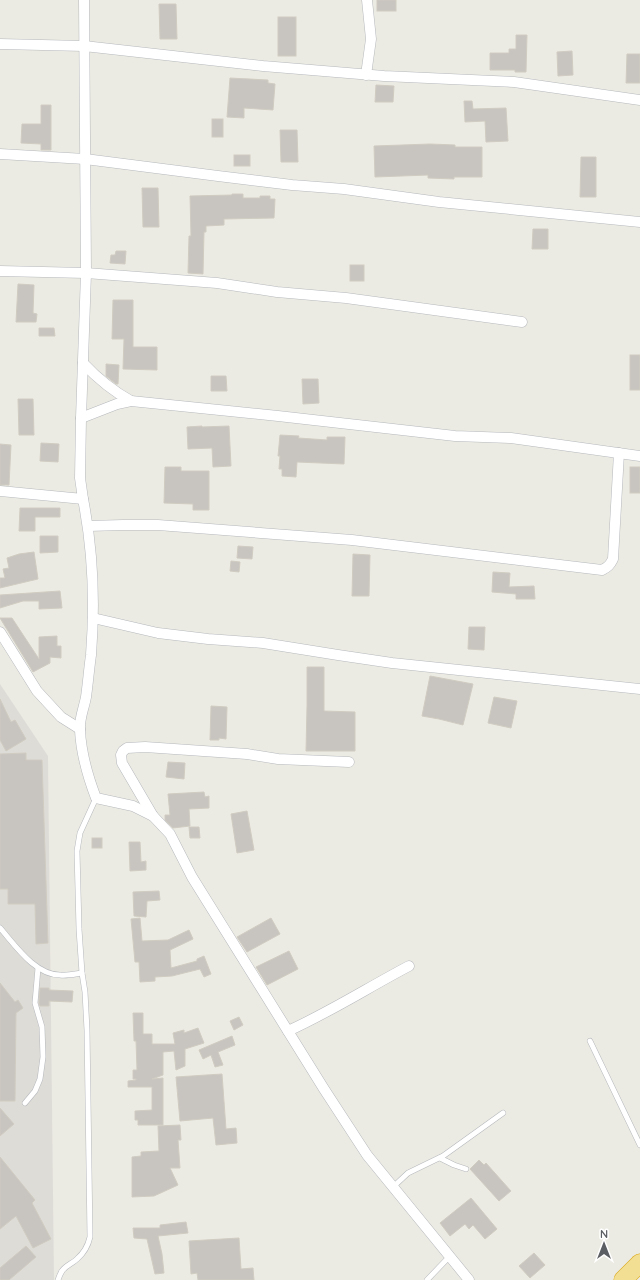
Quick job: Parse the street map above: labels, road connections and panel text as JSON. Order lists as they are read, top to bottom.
{
  "north": "top"
}
